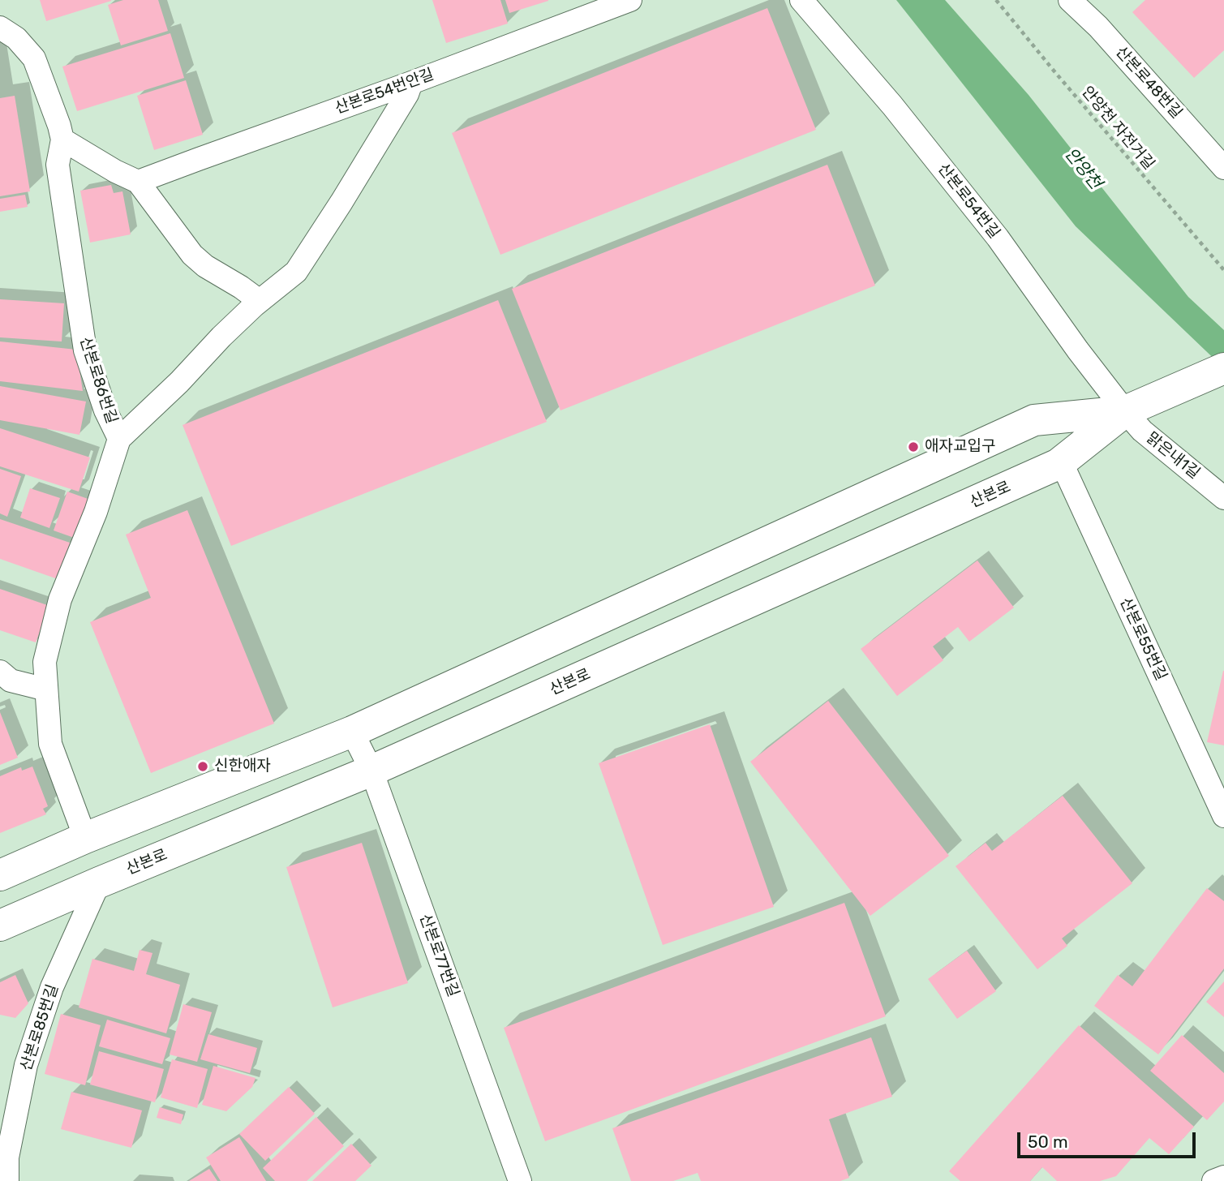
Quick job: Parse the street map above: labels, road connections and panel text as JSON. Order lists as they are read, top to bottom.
{
  "streets": {
    "street": [
      "산본로48번길",
      "산본로54번안길",
      "산본로54번길",
      "산본로86번길",
      "맑은내1길",
      "산본로",
      "산본로55번길",
      "산본로77번길",
      "산본로85번길"
    ],
    "path": ["안양천 자전거길"]
  },
  "crossings": [
    ["산본로54번길", "맑은내1길"],
    ["산본로54번길", "산본로"],
    ["맑은내1길", "산본로"],
    ["산본로", "산본로55번길"],
    ["산본로", "산본로77번길"],
    ["산본로", "산본로85번길"]
  ],
  "water": ["안양천"],
  "places": ["애자교입구", "신한애자"],
  "scale_bar": "50 m"
}
